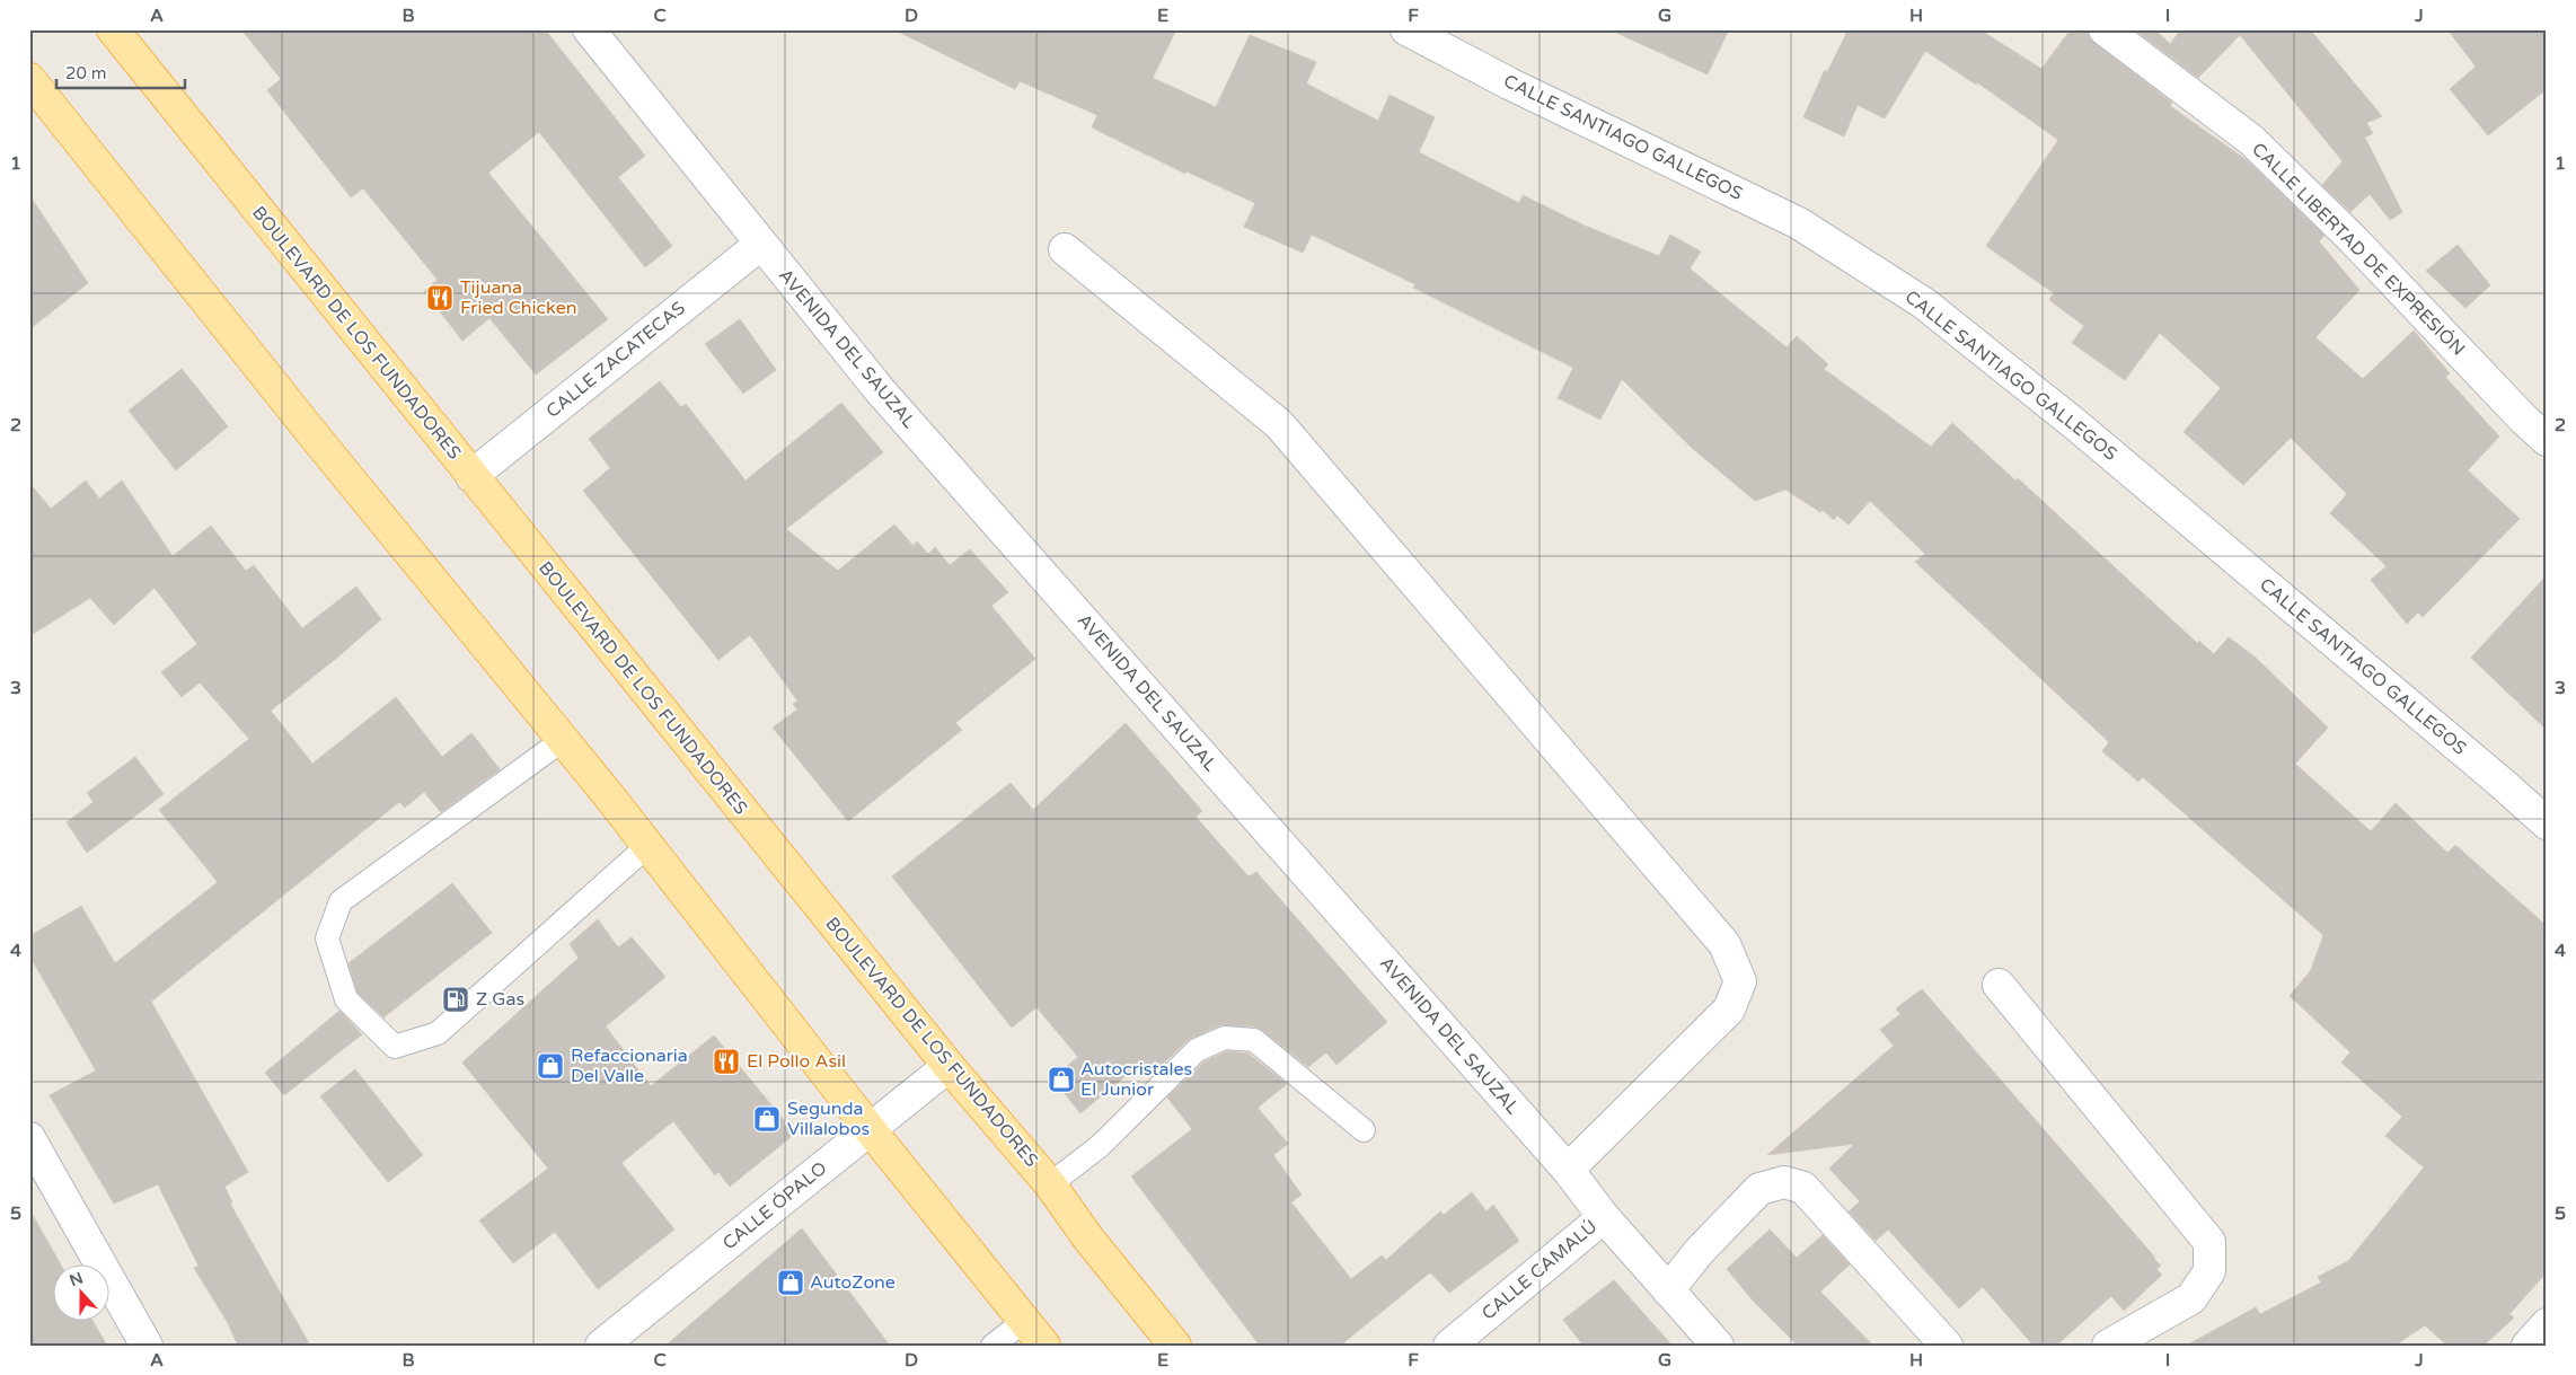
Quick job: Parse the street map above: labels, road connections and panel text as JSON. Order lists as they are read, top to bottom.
{
  "streets": {
    "main road": ["BOULEVARD DE LOS FUNDADORES"],
    "street": [
      "CALLE SANTIAGO GALLEGOS",
      "CALLE LIBERTAD DE EXPRESIÓN",
      "AVENIDA DEL SAUZAL",
      "CALLE ZACATECAS",
      "CALLE ÓPALO",
      "CALLE CAMALÚ"
    ]
  },
  "crossings": [
    ["BOULEVARD DE LOS FUNDADORES", "CALLE ZACATECAS"],
    ["BOULEVARD DE LOS FUNDADORES", "CALLE ÓPALO"],
    ["AVENIDA DEL SAUZAL", "CALLE ZACATECAS"],
    ["AVENIDA DEL SAUZAL", "CALLE CAMALÚ"]
  ],
  "places": {
    "restaurant": ["Tijuana Fried Chicken", "El Pollo Asil"],
    "fuel station": ["Z Gas"],
    "shop": [
      "Refaccionaria Del Valle",
      "Autocristales El Junior",
      "Segunda Villalobos",
      "AutoZone"
    ]
  },
  "scale_bar": "20 m",
  "north": "top",
  "grid": {
    "columns": [
      "A",
      "B",
      "C",
      "D",
      "E",
      "F",
      "G",
      "H",
      "I",
      "J"
    ],
    "rows": [
      "1",
      "2",
      "3",
      "4",
      "5"
    ]
  }
}
